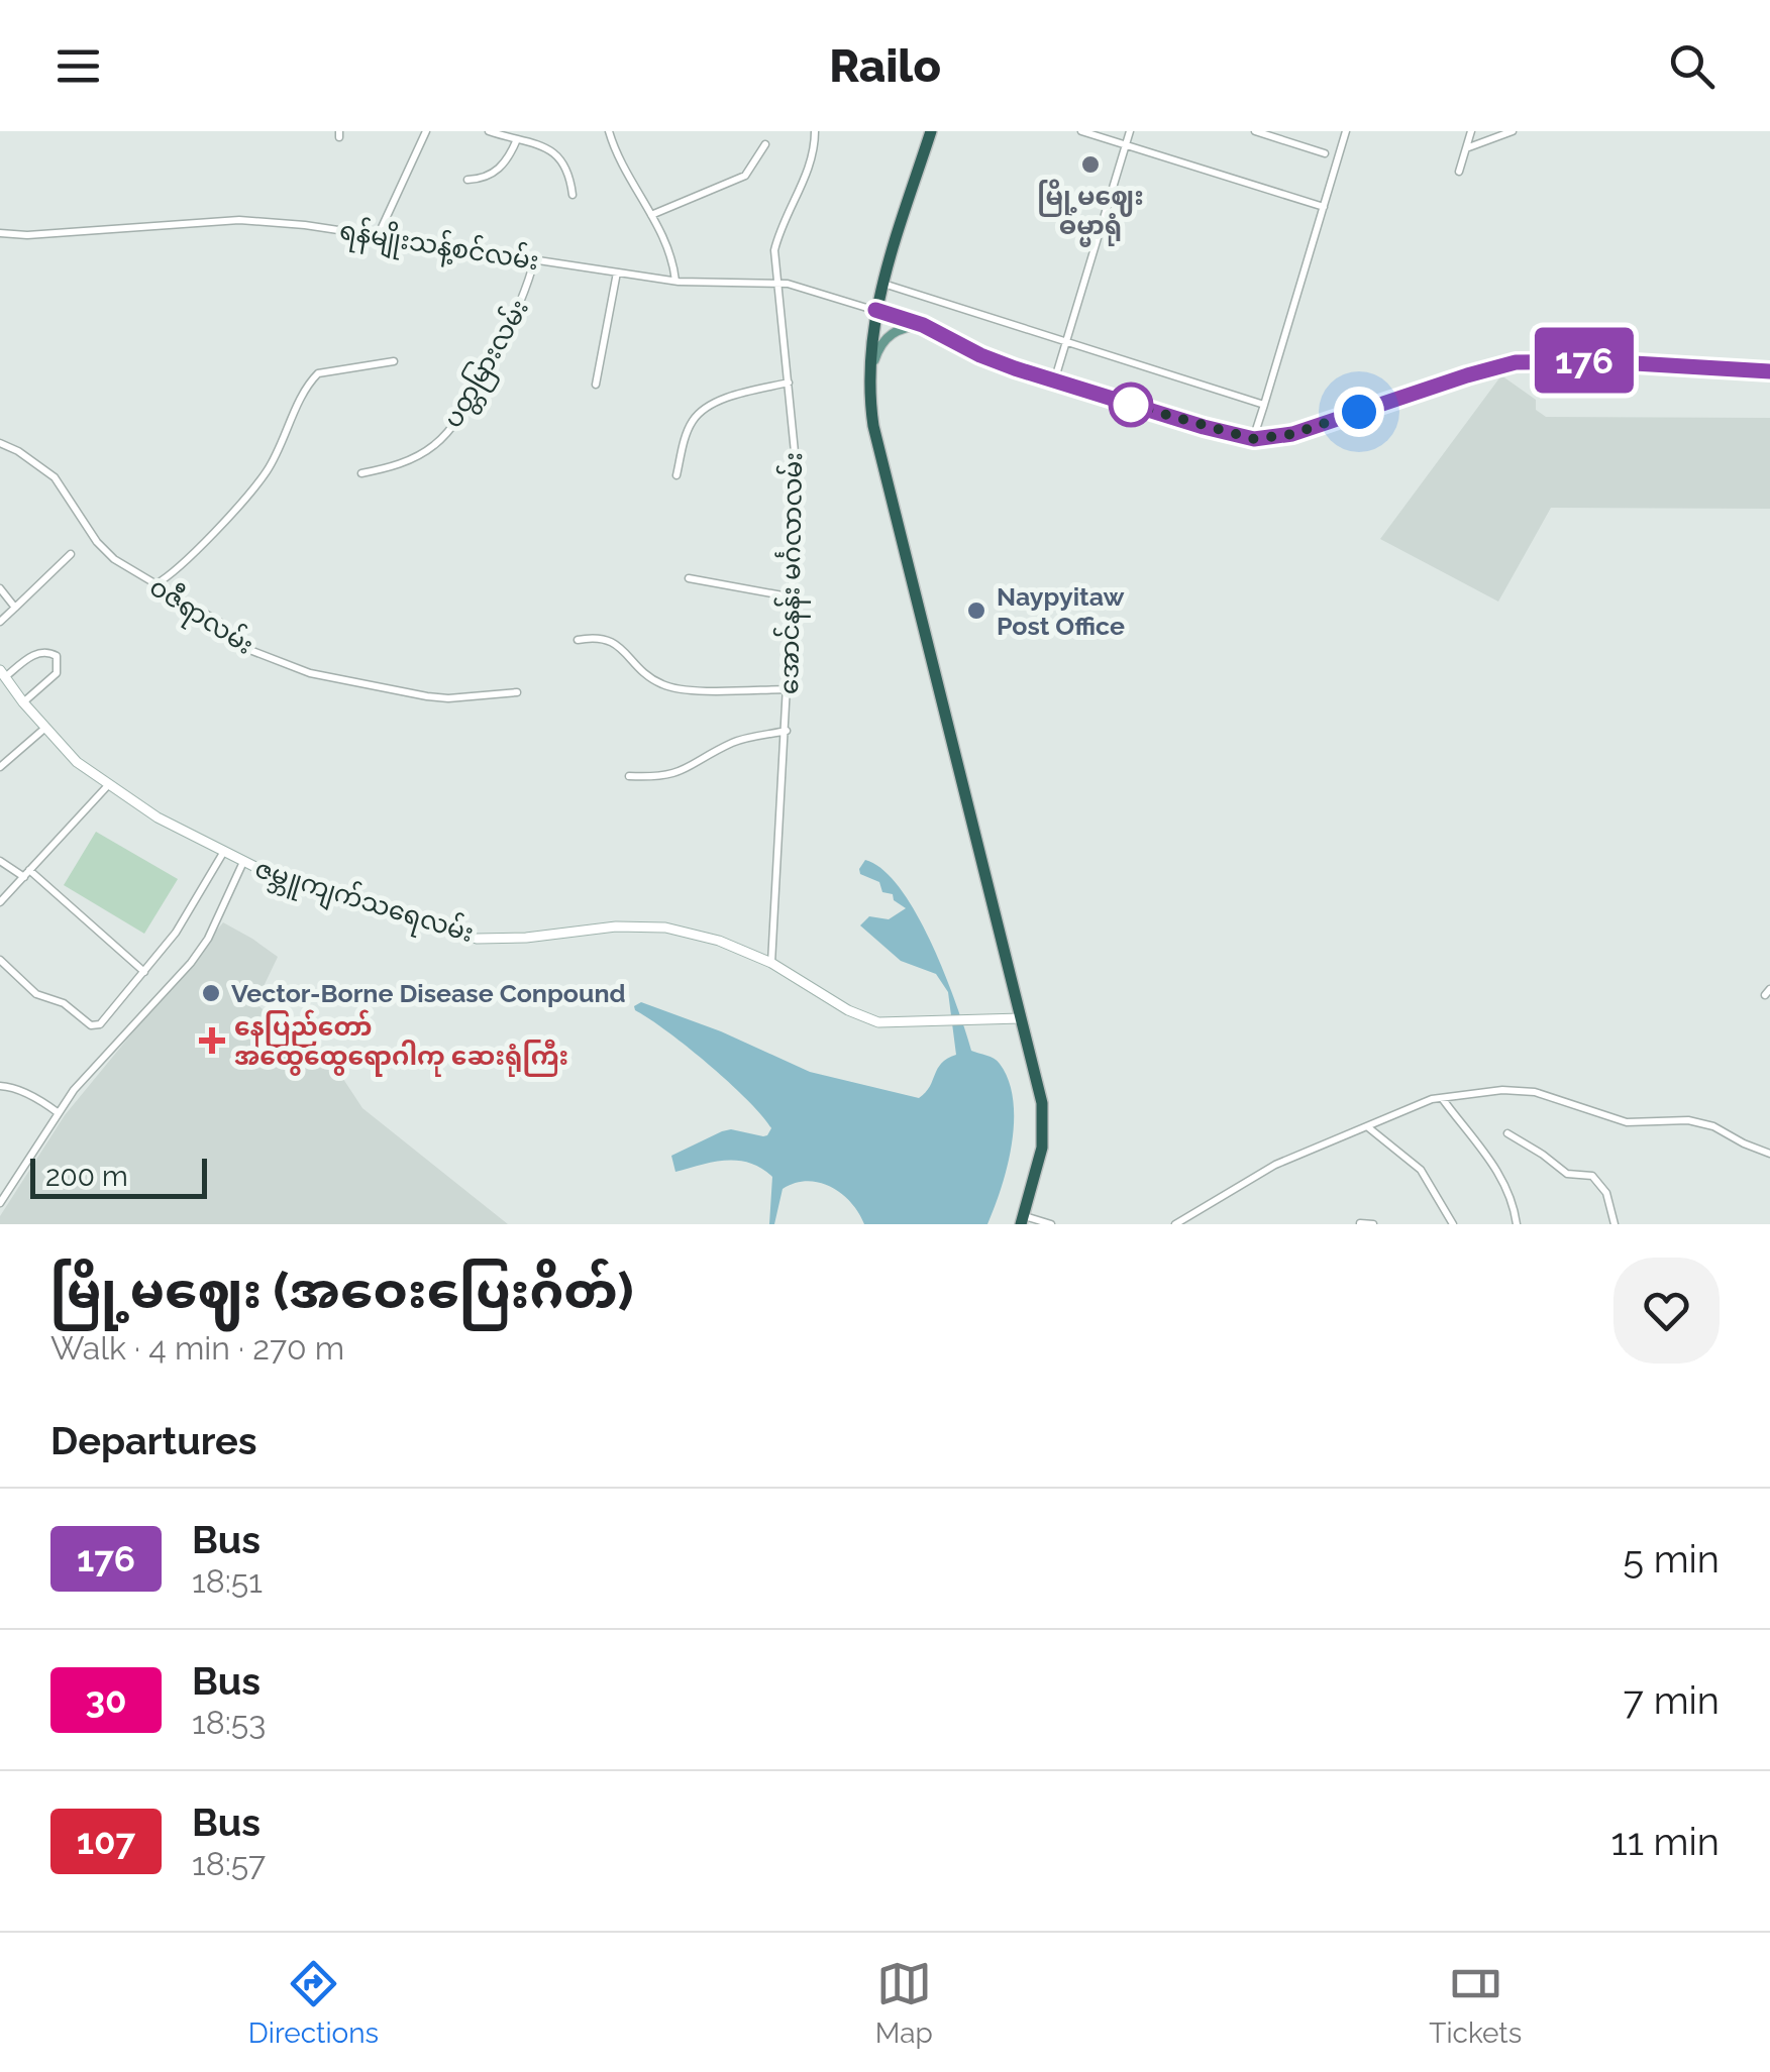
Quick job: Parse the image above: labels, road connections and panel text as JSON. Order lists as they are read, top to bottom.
{
  "streets": {
    "main road": ["ဇမ္ဘူကျက်သရေလမ်း"],
    "street": [
      "ရန်မျိုးသန့်စင်လမ်း",
      "ပတ္တမြားလမ်း",
      "အောင်နန်း မင်္ဂလာလမ်း",
      "ဝဇီရာလမ်း"
    ]
  },
  "crossings": [
    ["ရန်မျိုးသန့်စင်လမ်း", "ပတ္တမြားလမ်း"],
    ["ရန်မျိုးသန့်စင်လမ်း", "အောင်နန်း မင်္ဂလာလမ်း"],
    ["အောင်နန်း မင်္ဂလာလမ်း", "ဇမ္ဘူကျက်သရေလမ်း"]
  ],
  "places": {
    "other": ["မြို့မဈေး ဓမ္မာရုံ", "Naypyitaw Post Office", "Vector-Borne Disease Conpound"],
    "health": ["နေပြည်တော် အထွေထွေရောဂါကု ဆေးရုံကြီး"]
  },
  "lines": ["bus line 176"],
  "scale_bar": "200 m",
  "page": {
    "header": "Railo",
    "on_map": "176",
    "scale": "200 m",
    "heading": [
      ["မြို့မဈေး (အဝေးပြေးဂိတ်)", "Walk · 4 min · 270 m"],
      "Departures"
    ],
    "list": [
      {
        "mark": "176",
        "name": "Bus",
        "note": "18:51",
        "value": "5 min"
      },
      {
        "mark": "30",
        "name": "Bus",
        "note": "18:53",
        "value": "7 min"
      },
      {
        "mark": "107",
        "name": "Bus",
        "note": "18:57",
        "value": "11 min"
      }
    ],
    "tabs": ["Directions", "Map", "Tickets"]
  }
}
